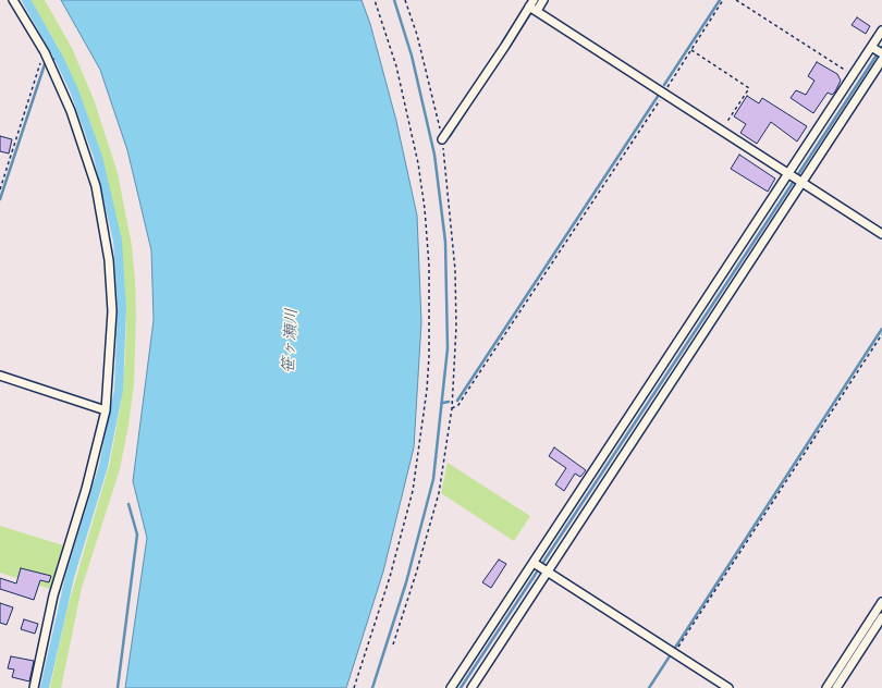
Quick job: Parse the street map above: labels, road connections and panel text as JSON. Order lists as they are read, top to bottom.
{
  "water": ["笹ヶ瀬川"]
}
